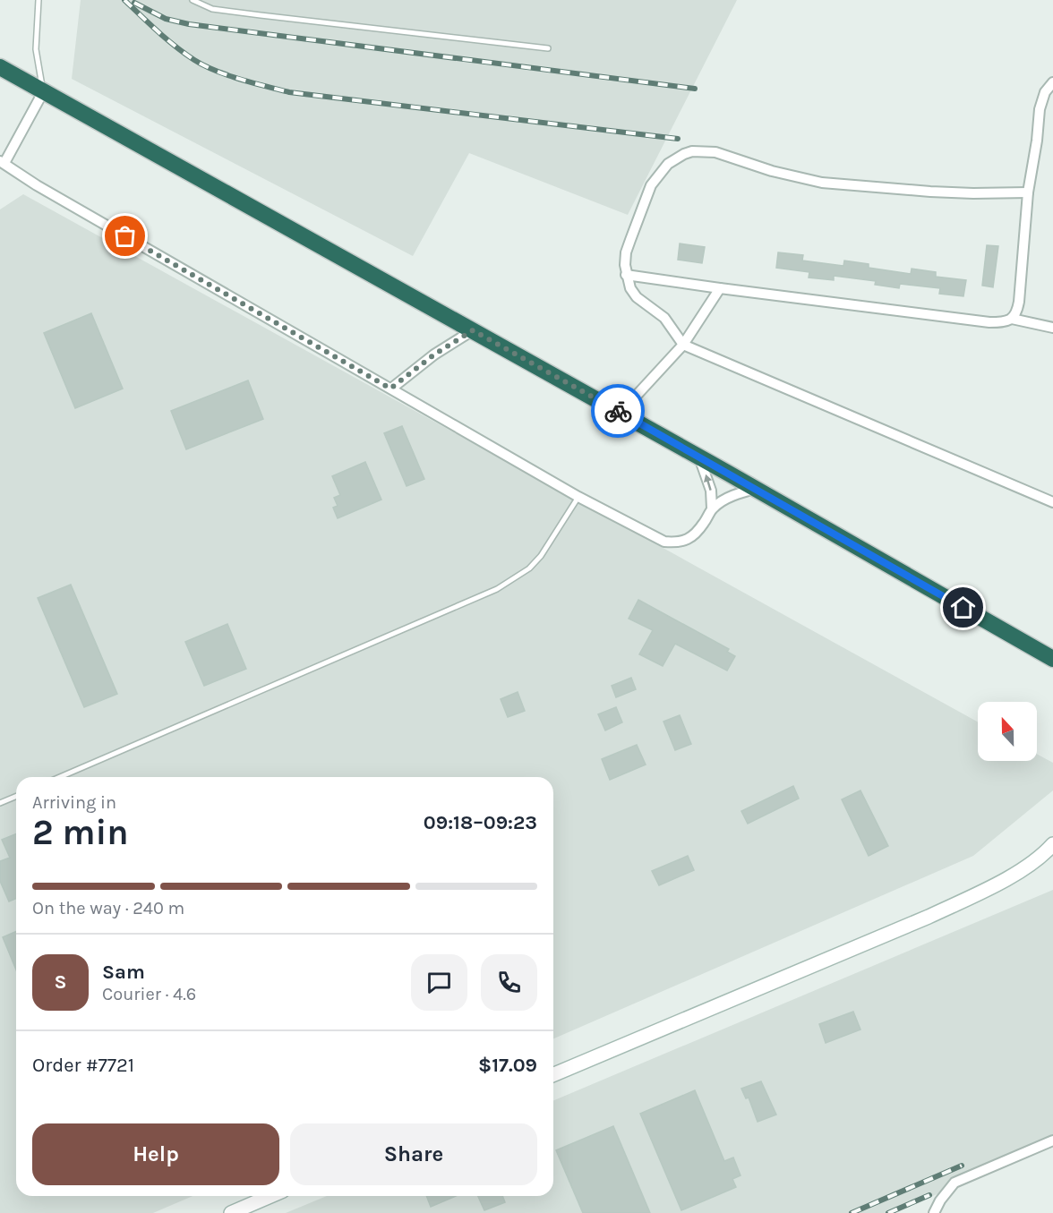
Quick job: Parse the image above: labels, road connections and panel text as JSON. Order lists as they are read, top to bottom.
{
  "north": "top",
  "page": {
    "heading": ["2 min", "Arriving in", "09:18–09:23"],
    "panel": [
      "Sam",
      "Courier · 4.6",
      "Order #7721",
      "$17.09"
    ],
    "bar": "On the way · 240 m",
    "round": "S",
    "buttons": ["Help", "Share"]
  }
}
